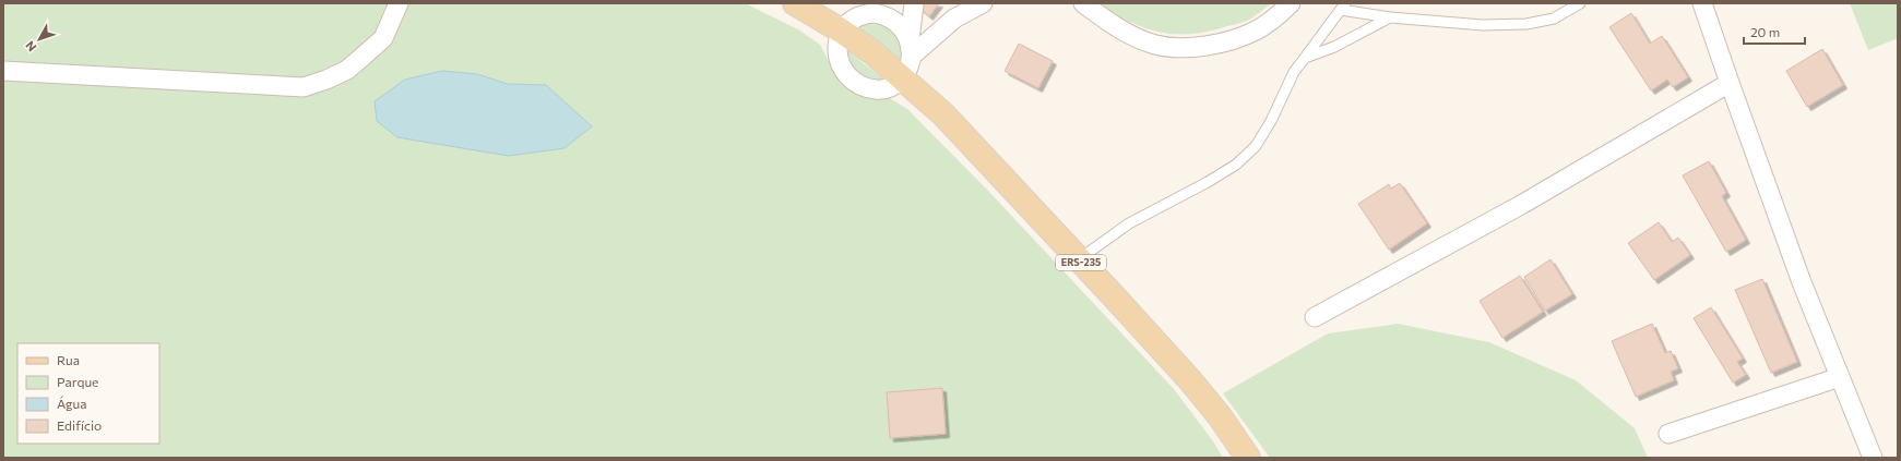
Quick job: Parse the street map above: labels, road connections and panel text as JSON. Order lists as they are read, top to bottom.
{
  "streets": {
    "main road": ["ERS-235"]
  },
  "legend": [
    "Rua",
    "Parque",
    "Água",
    "Edifício"
  ],
  "scale_bar": "20 m",
  "north": "bottom left"
}
